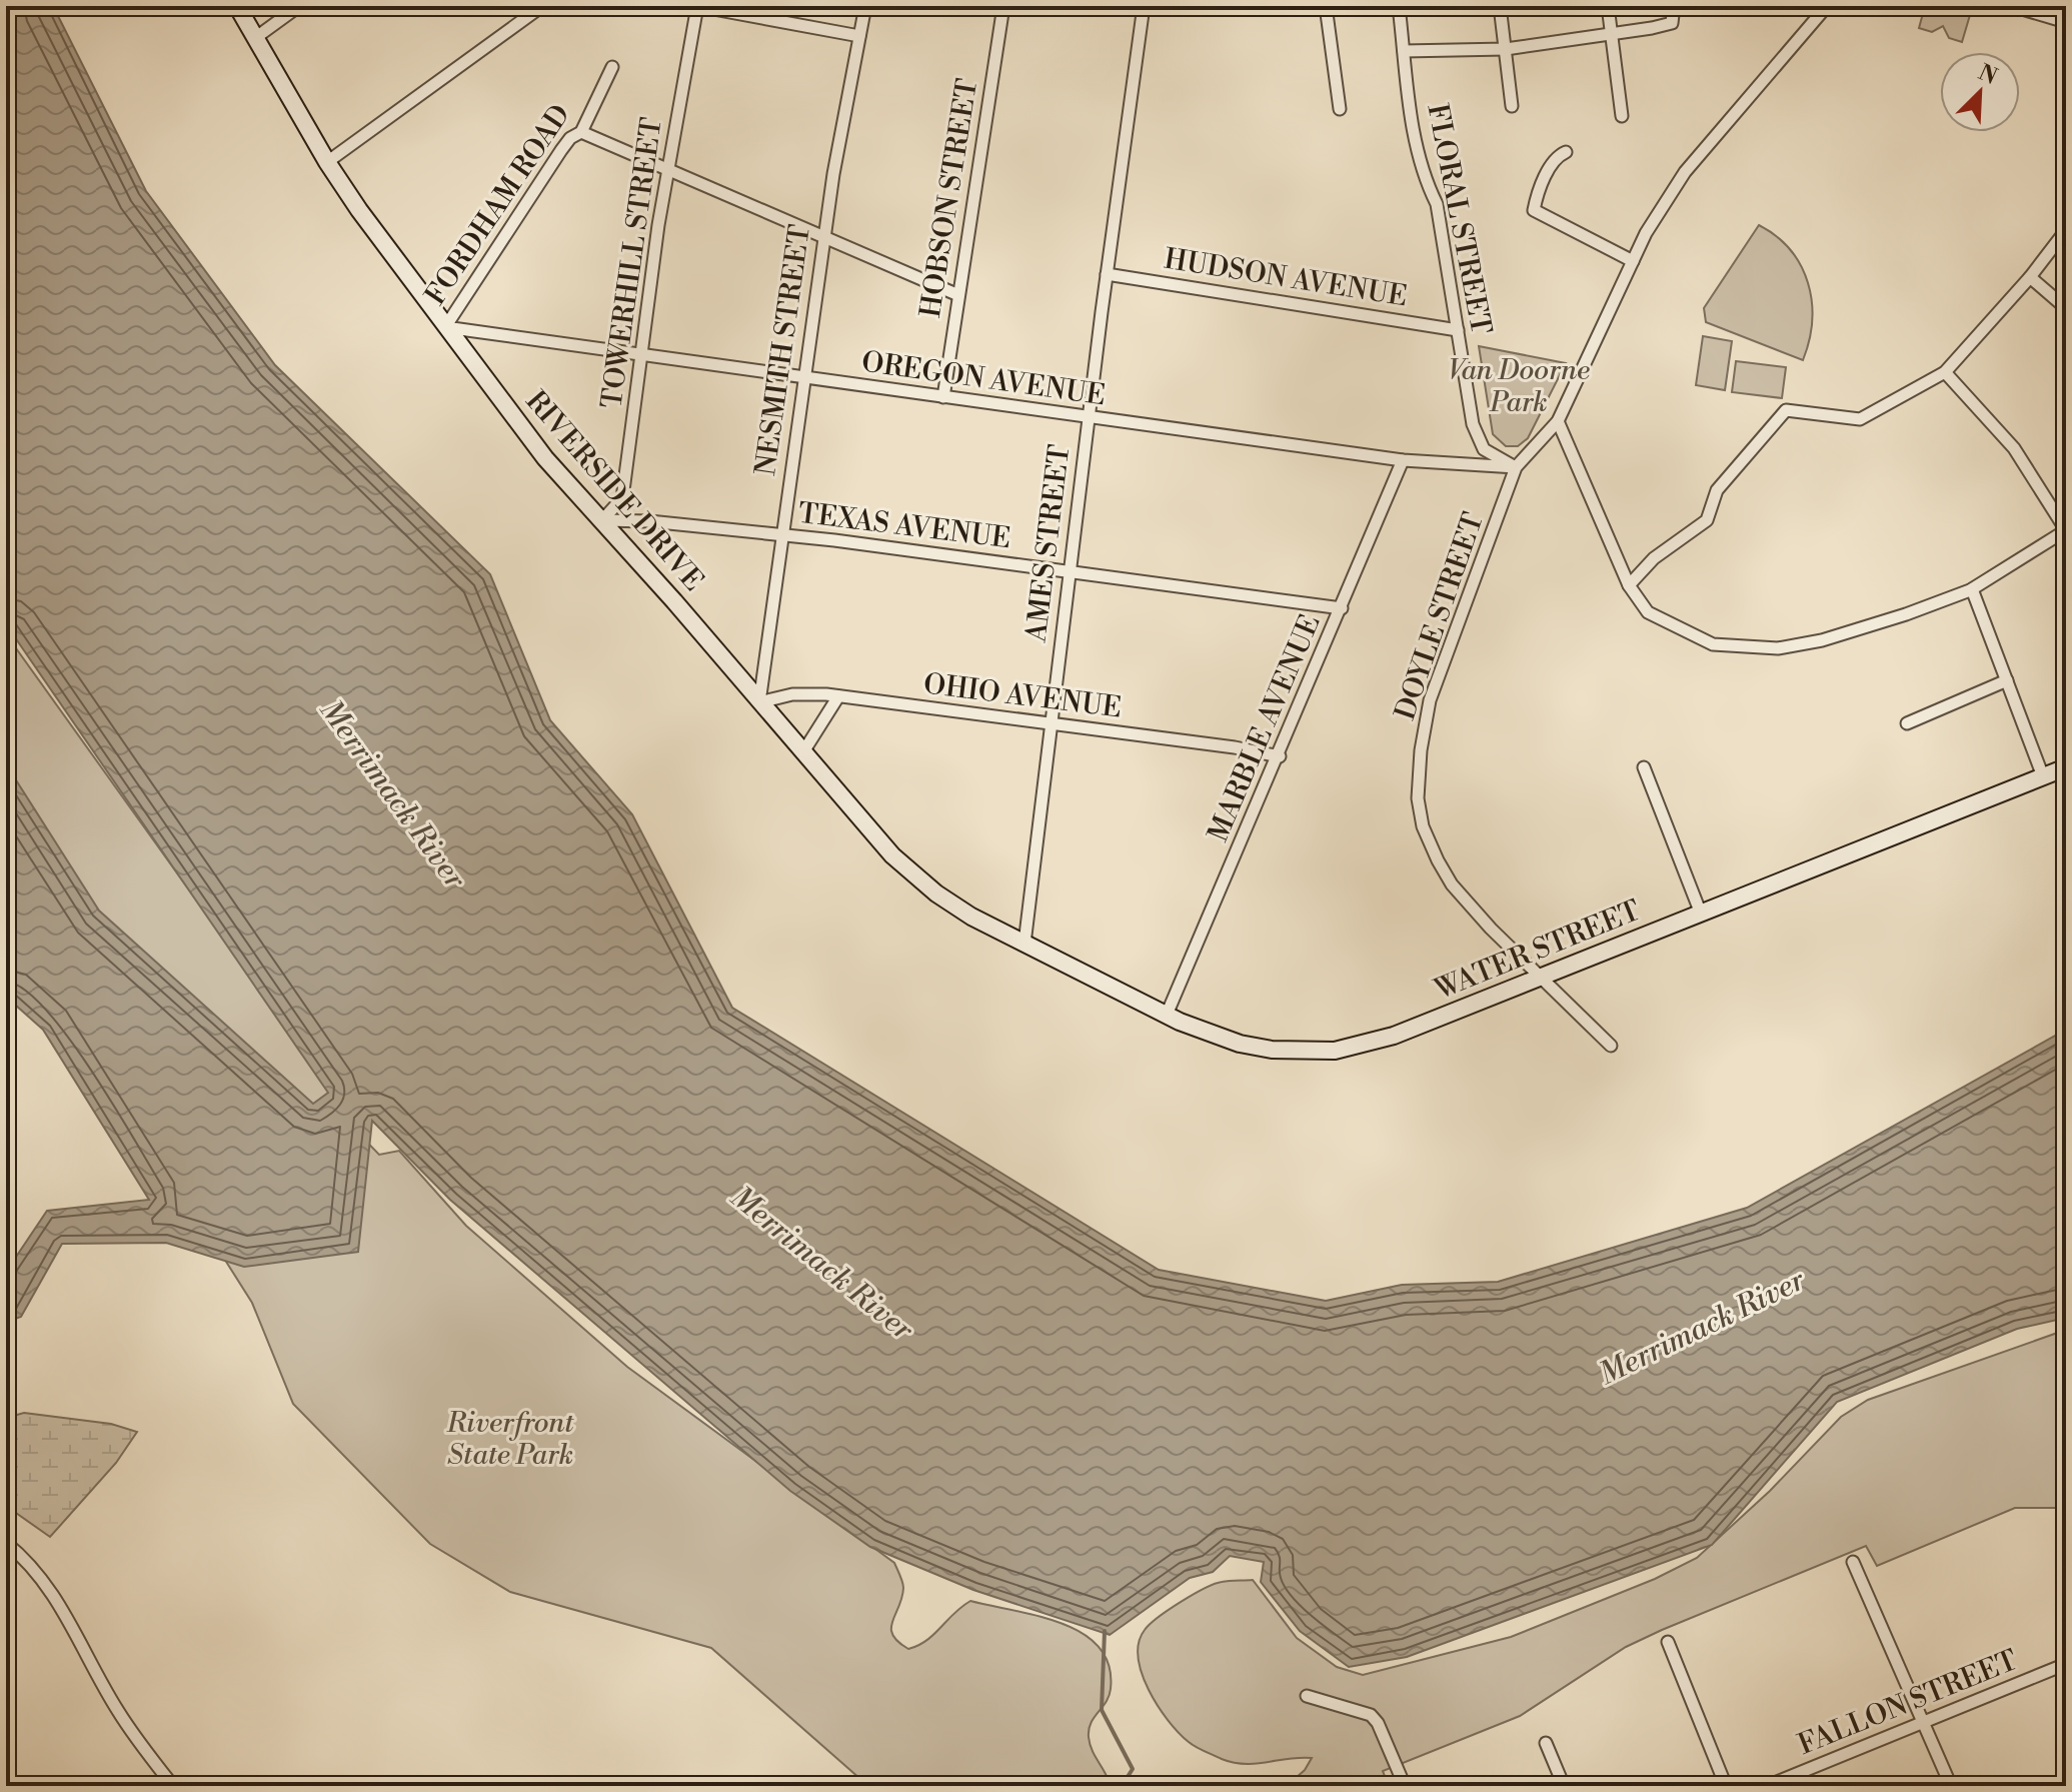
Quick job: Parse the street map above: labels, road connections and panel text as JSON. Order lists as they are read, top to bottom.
{
  "streets": {
    "main road": ["RIVERSIDE DRIVE", "WATER STREET"],
    "street": [
      "HOBSON STREET",
      "FORDHAM ROAD",
      "FLORAL STREET",
      "TOWERHILL STREET",
      "HUDSON AVENUE",
      "NESMITH STREET",
      "OREGON AVENUE",
      "TEXAS AVENUE",
      "AMES STREET",
      "DOYLE STREET",
      "OHIO AVENUE",
      "MARBLE AVENUE",
      "FALLON STREET"
    ]
  },
  "crossings": [
    ["HOBSON STREET", "OREGON AVENUE"],
    ["FORDHAM ROAD", "OREGON AVENUE"],
    ["FORDHAM ROAD", "RIVERSIDE DRIVE"],
    ["FLORAL STREET", "HUDSON AVENUE"],
    ["FLORAL STREET", "OREGON AVENUE"],
    ["FLORAL STREET", "DOYLE STREET"],
    ["TOWERHILL STREET", "OREGON AVENUE"],
    ["TOWERHILL STREET", "RIVERSIDE DRIVE"],
    ["TOWERHILL STREET", "TEXAS AVENUE"],
    ["HUDSON AVENUE", "AMES STREET"],
    ["NESMITH STREET", "OREGON AVENUE"],
    ["NESMITH STREET", "RIVERSIDE DRIVE"],
    ["NESMITH STREET", "TEXAS AVENUE"],
    ["NESMITH STREET", "OHIO AVENUE"],
    ["OREGON AVENUE", "RIVERSIDE DRIVE"],
    ["OREGON AVENUE", "AMES STREET"],
    ["OREGON AVENUE", "DOYLE STREET"],
    ["OREGON AVENUE", "MARBLE AVENUE"],
    ["RIVERSIDE DRIVE", "TEXAS AVENUE"],
    ["RIVERSIDE DRIVE", "AMES STREET"],
    ["RIVERSIDE DRIVE", "OHIO AVENUE"],
    ["RIVERSIDE DRIVE", "WATER STREET"],
    ["TEXAS AVENUE", "AMES STREET"],
    ["TEXAS AVENUE", "MARBLE AVENUE"],
    ["AMES STREET", "OHIO AVENUE"],
    ["AMES STREET", "WATER STREET"],
    ["DOYLE STREET", "WATER STREET"],
    ["OHIO AVENUE", "MARBLE AVENUE"],
    ["MARBLE AVENUE", "WATER STREET"]
  ],
  "water": ["Merrimack River"],
  "parks": ["Van Doorne Park", "Riverfront State Park"],
  "north": "top right"
}
